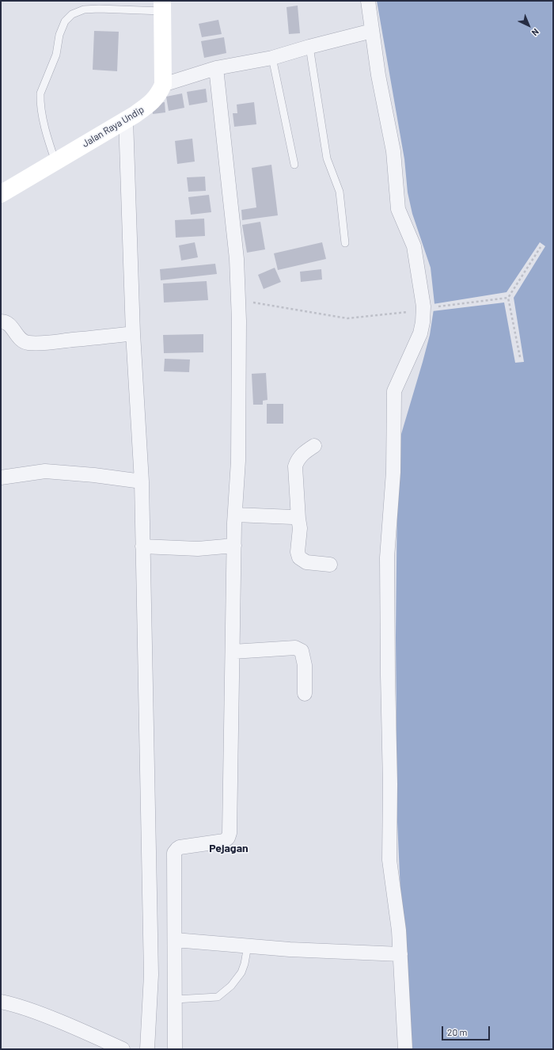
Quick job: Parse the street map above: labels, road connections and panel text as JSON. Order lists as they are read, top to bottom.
{
  "streets": {
    "street": ["Jalan Raya Undip"]
  },
  "districts": ["Pejagan"],
  "scale_bar": "20 m",
  "north": "bottom right"
}
